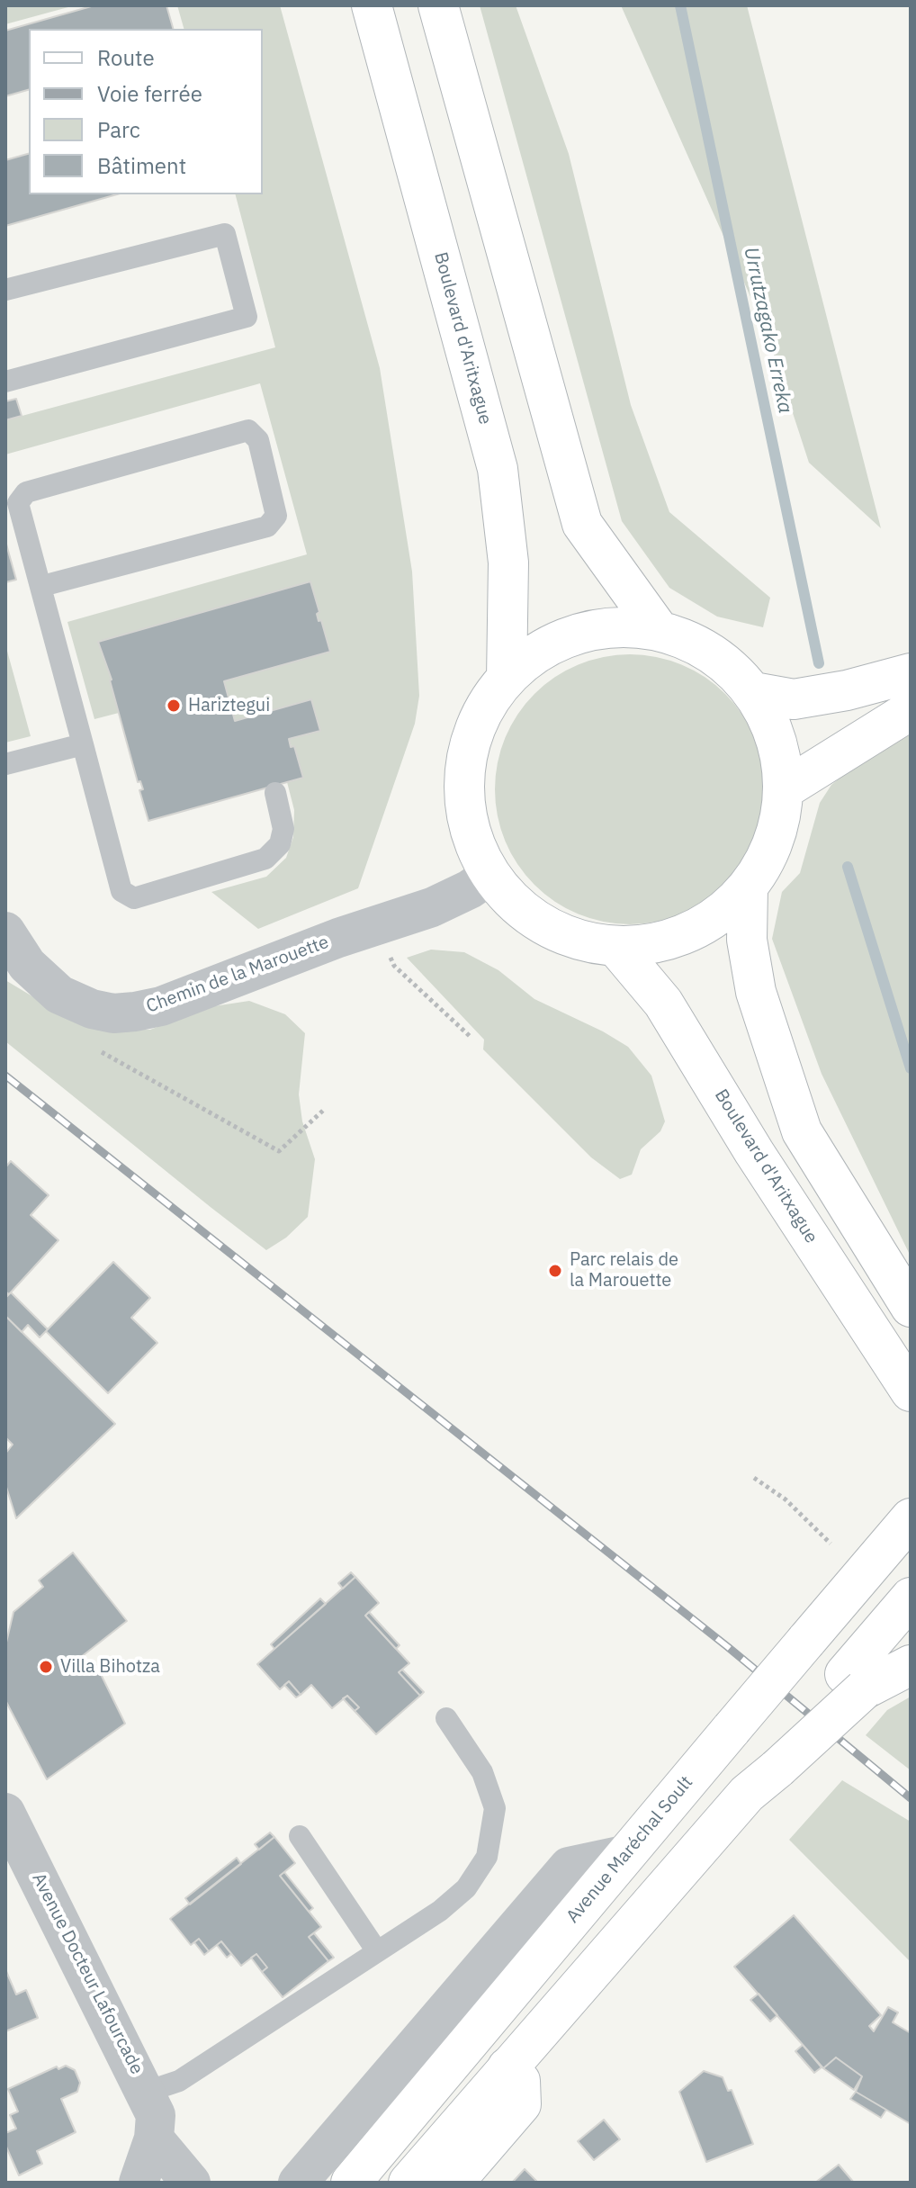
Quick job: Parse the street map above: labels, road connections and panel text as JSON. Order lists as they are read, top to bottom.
{
  "streets": {
    "main road": ["Boulevard d'Aritxague", "Avenue Maréchal Soult"],
    "street": ["Chemin de la Marouette", "Avenue Docteur Lafourcade"]
  },
  "water": ["Urrutzagako Erreka"],
  "places": ["Hariztegui", "Parc relais de la Marouette", "Villa Bihotza"],
  "legend": [
    "Route",
    "Voie ferrée",
    "Parc",
    "Bâtiment"
  ]
}
